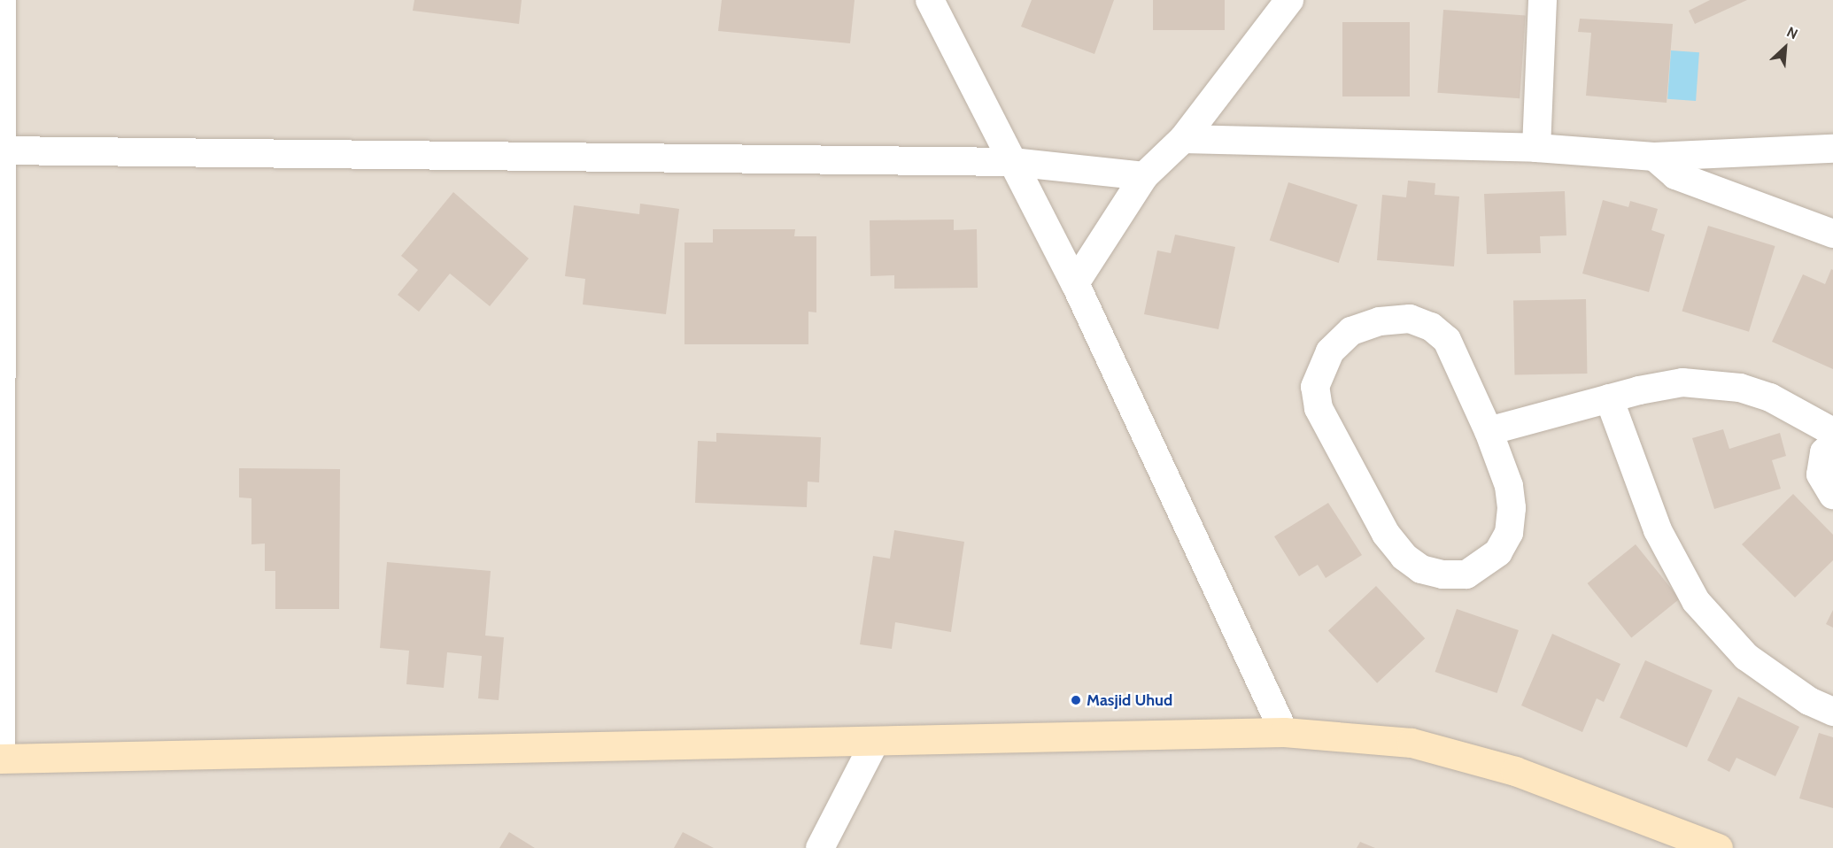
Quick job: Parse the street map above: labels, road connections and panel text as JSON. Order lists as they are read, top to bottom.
{
  "places": ["Masjid Uhud"],
  "north": "top right"
}
